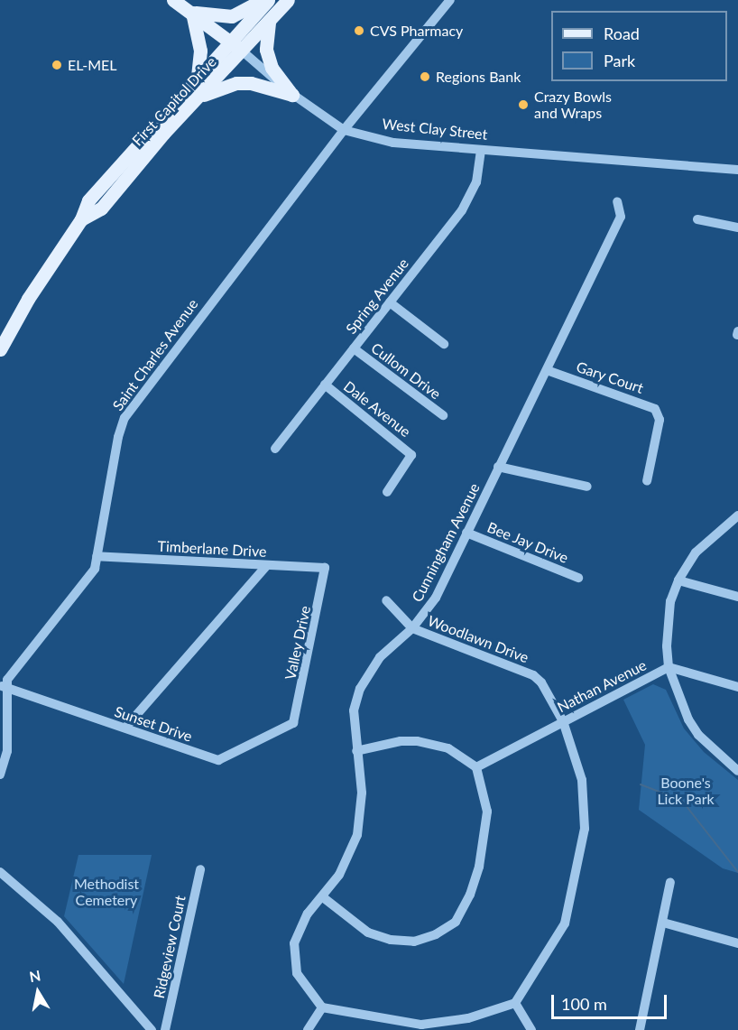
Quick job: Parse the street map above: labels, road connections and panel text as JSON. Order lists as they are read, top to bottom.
{
  "streets": {
    "main road": ["First Capitol Drive", "West Clay Street"],
    "street": [
      "Spring Avenue",
      "Saint Charles Avenue",
      "Cullom Drive",
      "Gary Court",
      "Dale Avenue",
      "Cunningham Avenue",
      "Bee Jay Drive",
      "Timberlane Drive",
      "Woodlawn Drive",
      "Valley Drive",
      "Nathan Avenue",
      "Sunset Drive",
      "Ridgeview Court"
    ]
  },
  "crossings": [
    ["First Capitol Drive", "West Clay Street"],
    ["West Clay Street", "Spring Avenue"],
    ["West Clay Street", "Saint Charles Avenue"],
    ["Spring Avenue", "Cullom Drive"],
    ["Spring Avenue", "Dale Avenue"],
    ["Saint Charles Avenue", "Timberlane Drive"],
    ["Saint Charles Avenue", "Sunset Drive"],
    ["Gary Court", "Cunningham Avenue"],
    ["Cunningham Avenue", "Bee Jay Drive"],
    ["Cunningham Avenue", "Woodlawn Drive"],
    ["Timberlane Drive", "Valley Drive"],
    ["Woodlawn Drive", "Nathan Avenue"],
    ["Valley Drive", "Sunset Drive"]
  ],
  "parks": ["Boone's Lick Park", "Methodist Cemetery"],
  "places": [
    "CVS Pharmacy",
    "EL-MEL",
    "Regions Bank",
    "Crazy Bowls and Wraps"
  ],
  "legend": ["Road", "Park"],
  "scale_bar": "100 m",
  "north": "top"
}
